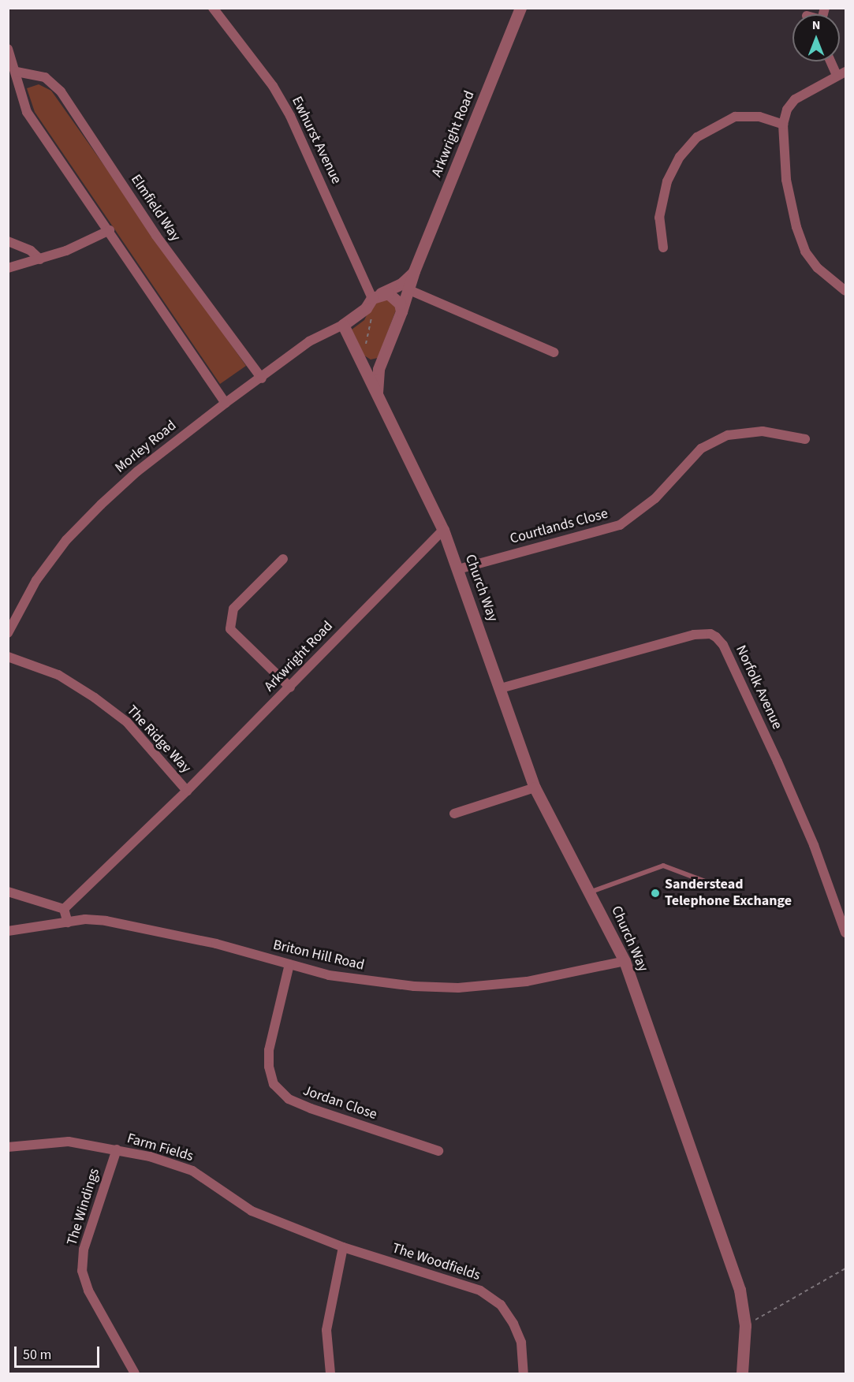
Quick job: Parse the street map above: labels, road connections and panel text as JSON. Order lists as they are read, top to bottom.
{
  "streets": {
    "street": [
      "Arkwright Road",
      "Ewhurst Avenue",
      "Elmfield Way",
      "Morley Road",
      "Courtlands Close",
      "Church Way",
      "Norfolk Avenue",
      "The Ridge Way",
      "Briton Hill Road",
      "Jordan Close",
      "Farm Fields",
      "The Windings",
      "The Woodfields"
    ]
  },
  "crossings": [
    ["Arkwright Road", "Ewhurst Avenue"],
    ["Arkwright Road", "Morley Road"],
    ["Arkwright Road", "Church Way"],
    ["Arkwright Road", "The Ridge Way"],
    ["Elmfield Way", "Morley Road"],
    ["Courtlands Close", "Church Way"],
    ["Church Way", "Norfolk Avenue"],
    ["Church Way", "Briton Hill Road"],
    ["Briton Hill Road", "Jordan Close"],
    ["Farm Fields", "The Windings"],
    ["Farm Fields", "The Woodfields"]
  ],
  "places": ["Sanderstead Telephone Exchange"],
  "scale_bar": "50 m",
  "north": "top"
}
